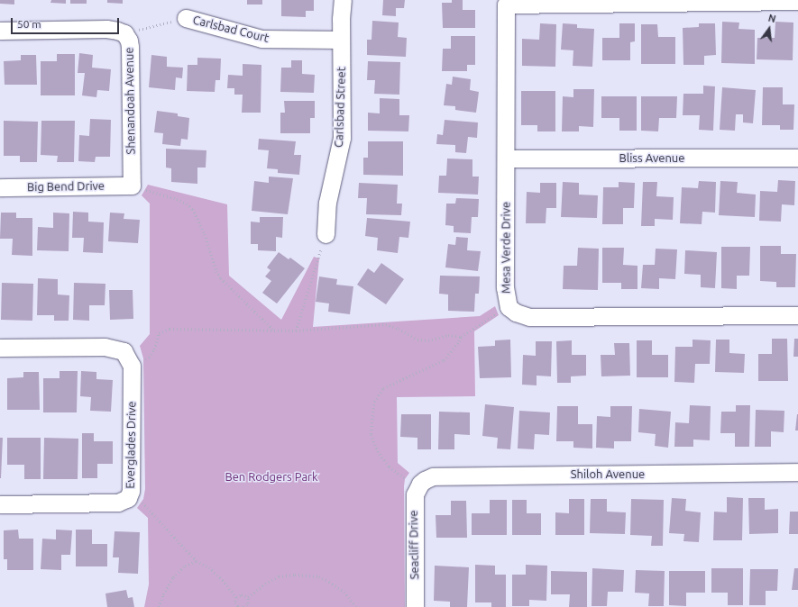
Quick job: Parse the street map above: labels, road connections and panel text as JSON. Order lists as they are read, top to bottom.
{
  "streets": {
    "street": [
      "Carlsbad Court",
      "Shenandoah Avenue",
      "Carlsbad Street",
      "Bliss Avenue",
      "Big Bend Drive",
      "Mesa Verde Drive",
      "Everglades Drive",
      "Shiloh Avenue",
      "Seacliff Drive"
    ]
  },
  "crossings": [
    ["Carlsbad Court", "Carlsbad Street"],
    ["Shenandoah Avenue", "Big Bend Drive"],
    ["Bliss Avenue", "Mesa Verde Drive"],
    ["Shiloh Avenue", "Seacliff Drive"]
  ],
  "parks": ["Ben Rodgers Park"],
  "scale_bar": "50 m",
  "north": "top"
}
